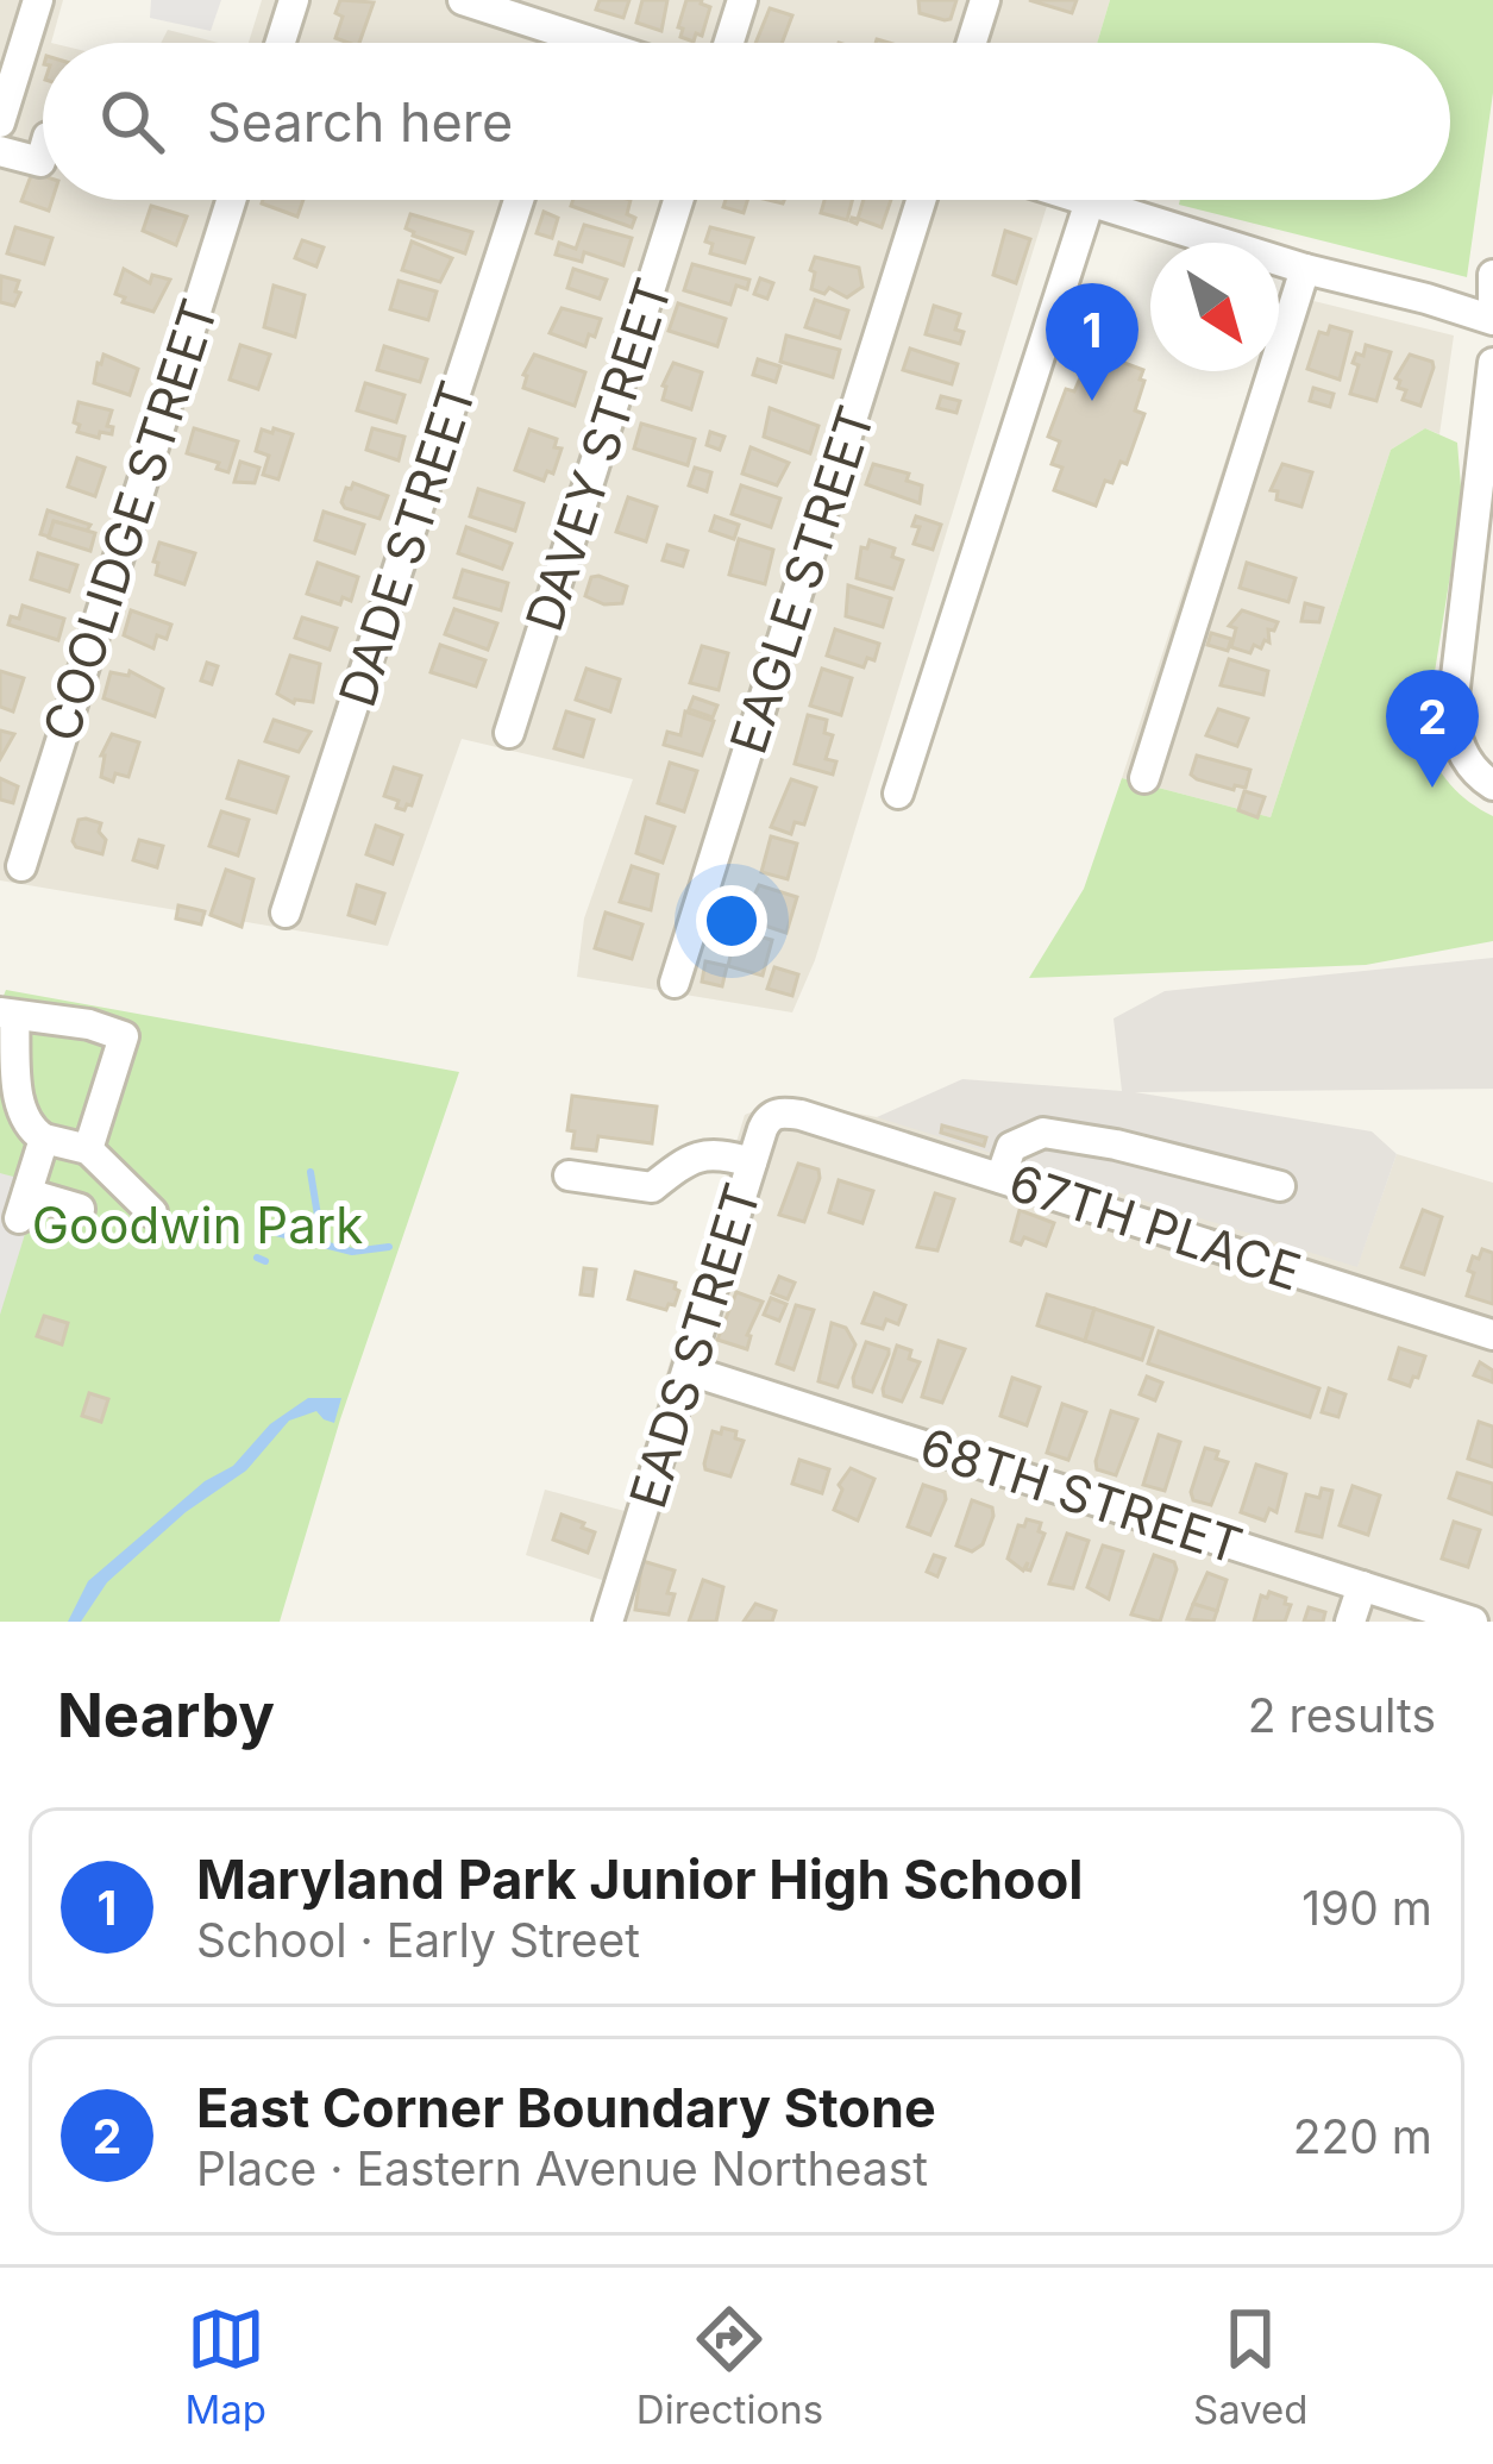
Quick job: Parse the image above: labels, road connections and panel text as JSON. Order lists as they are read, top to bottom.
{
  "streets": {
    "street": [
      "DAVEY STREET",
      "COOLIDGE STREET",
      "DADE STREET",
      "EAGLE STREET",
      "67TH PLACE",
      "EADS STREET",
      "68TH STREET"
    ]
  },
  "crossings": [
    ["67TH PLACE", "EADS STREET"],
    ["EADS STREET", "68TH STREET"]
  ],
  "parks": ["Goodwin Park"],
  "north": "bottom right",
  "page": {
    "search": "Search here",
    "pins": ["1", "2"],
    "heading": ["Nearby", "2 results"],
    "list": [
      {
        "mark": "1",
        "name": "Maryland Park Junior High School",
        "note": "School · Early Street",
        "value": "190 m"
      },
      {
        "mark": "2",
        "name": "East Corner Boundary Stone",
        "note": "Place · Eastern Avenue Northeast",
        "value": "220 m"
      }
    ],
    "nav": ["Map", "Directions", "Saved"]
  }
}
